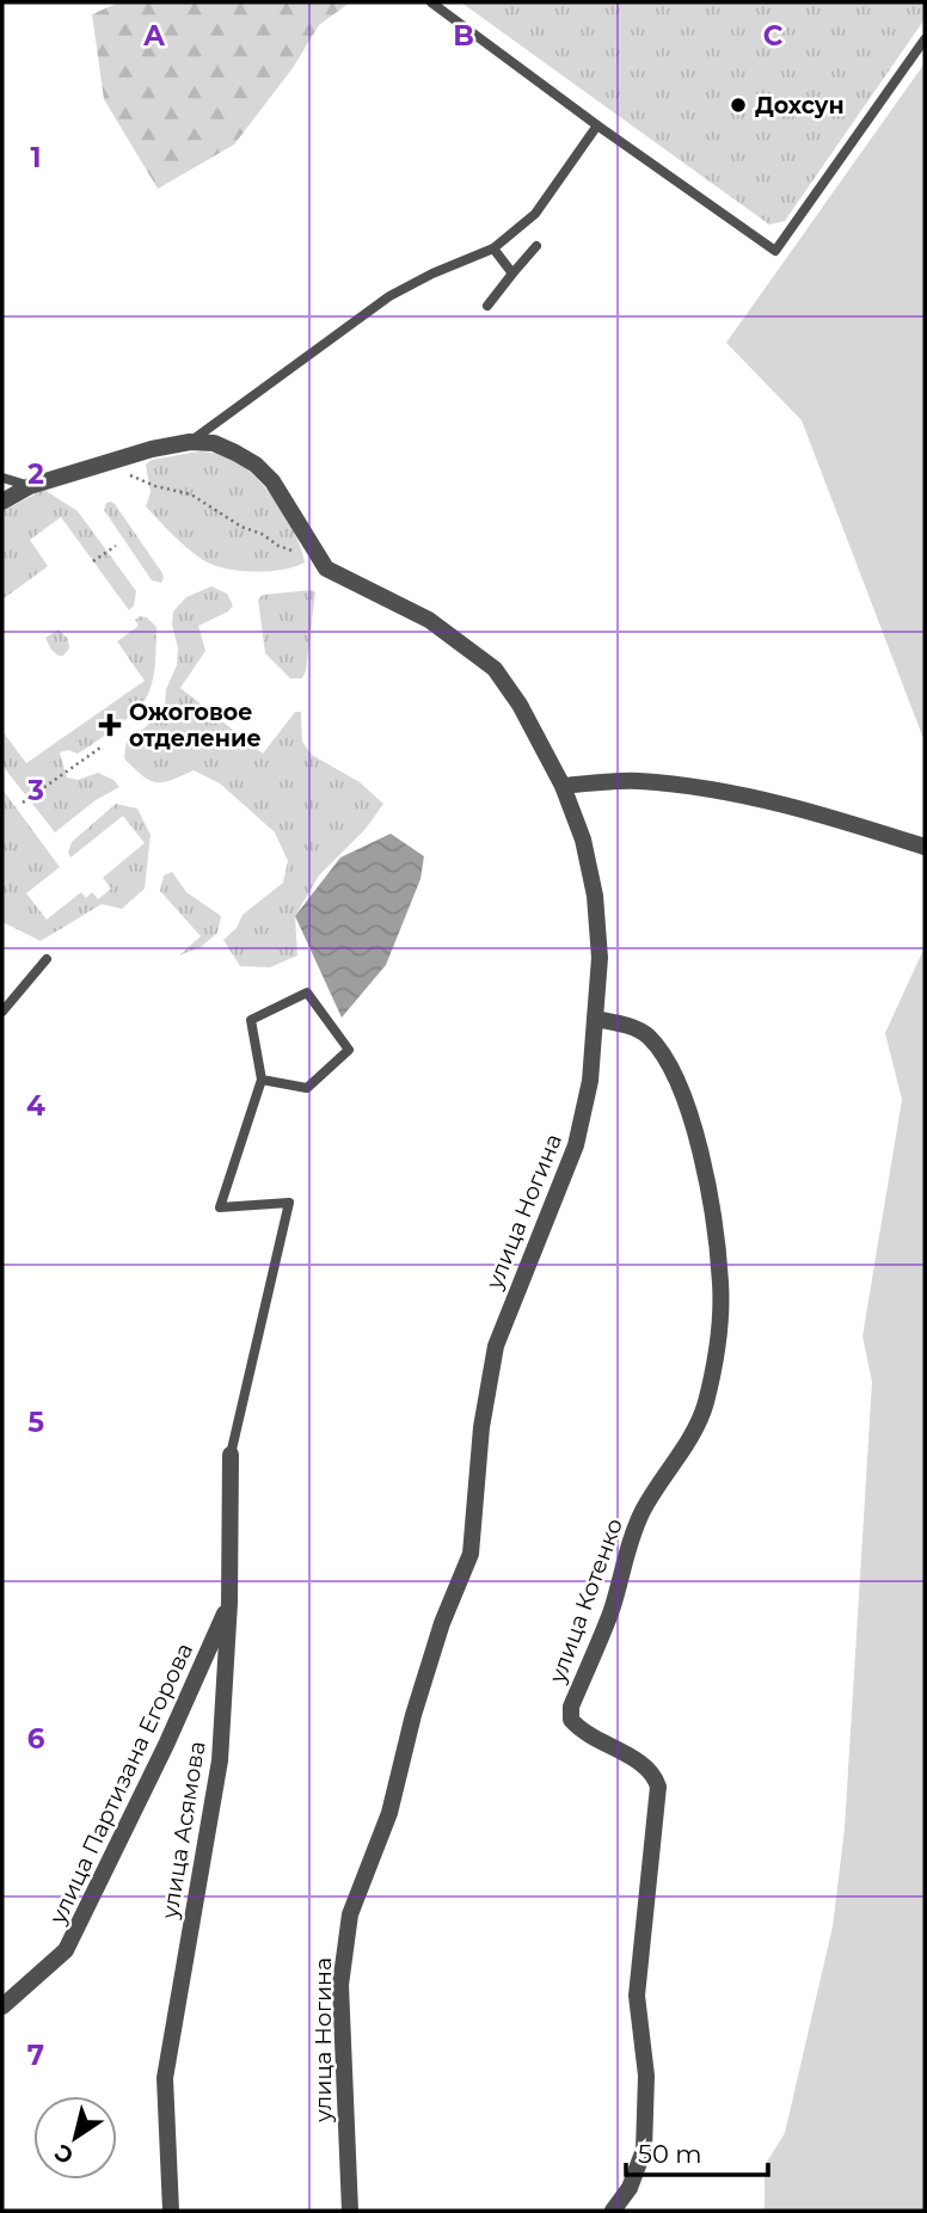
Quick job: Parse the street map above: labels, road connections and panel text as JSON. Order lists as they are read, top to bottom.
{
  "streets": {
    "street": [
      "улица Ногина",
      "улица Котенко",
      "улица Партизана Егорова",
      "улица Асямова"
    ]
  },
  "crossings": [
    ["улица Ногина", "улица Котенко"],
    ["улица Партизана Егорова", "улица Асямова"]
  ],
  "places": {
    "other": ["Дохсун"],
    "health": ["Ожоговое отделение"]
  },
  "scale_bar": "50 m",
  "north": "bottom left",
  "grid": {
    "columns": ["A", "B", "C"],
    "rows": [
      "1",
      "2",
      "3",
      "4",
      "5",
      "6",
      "7"
    ]
  }
}
